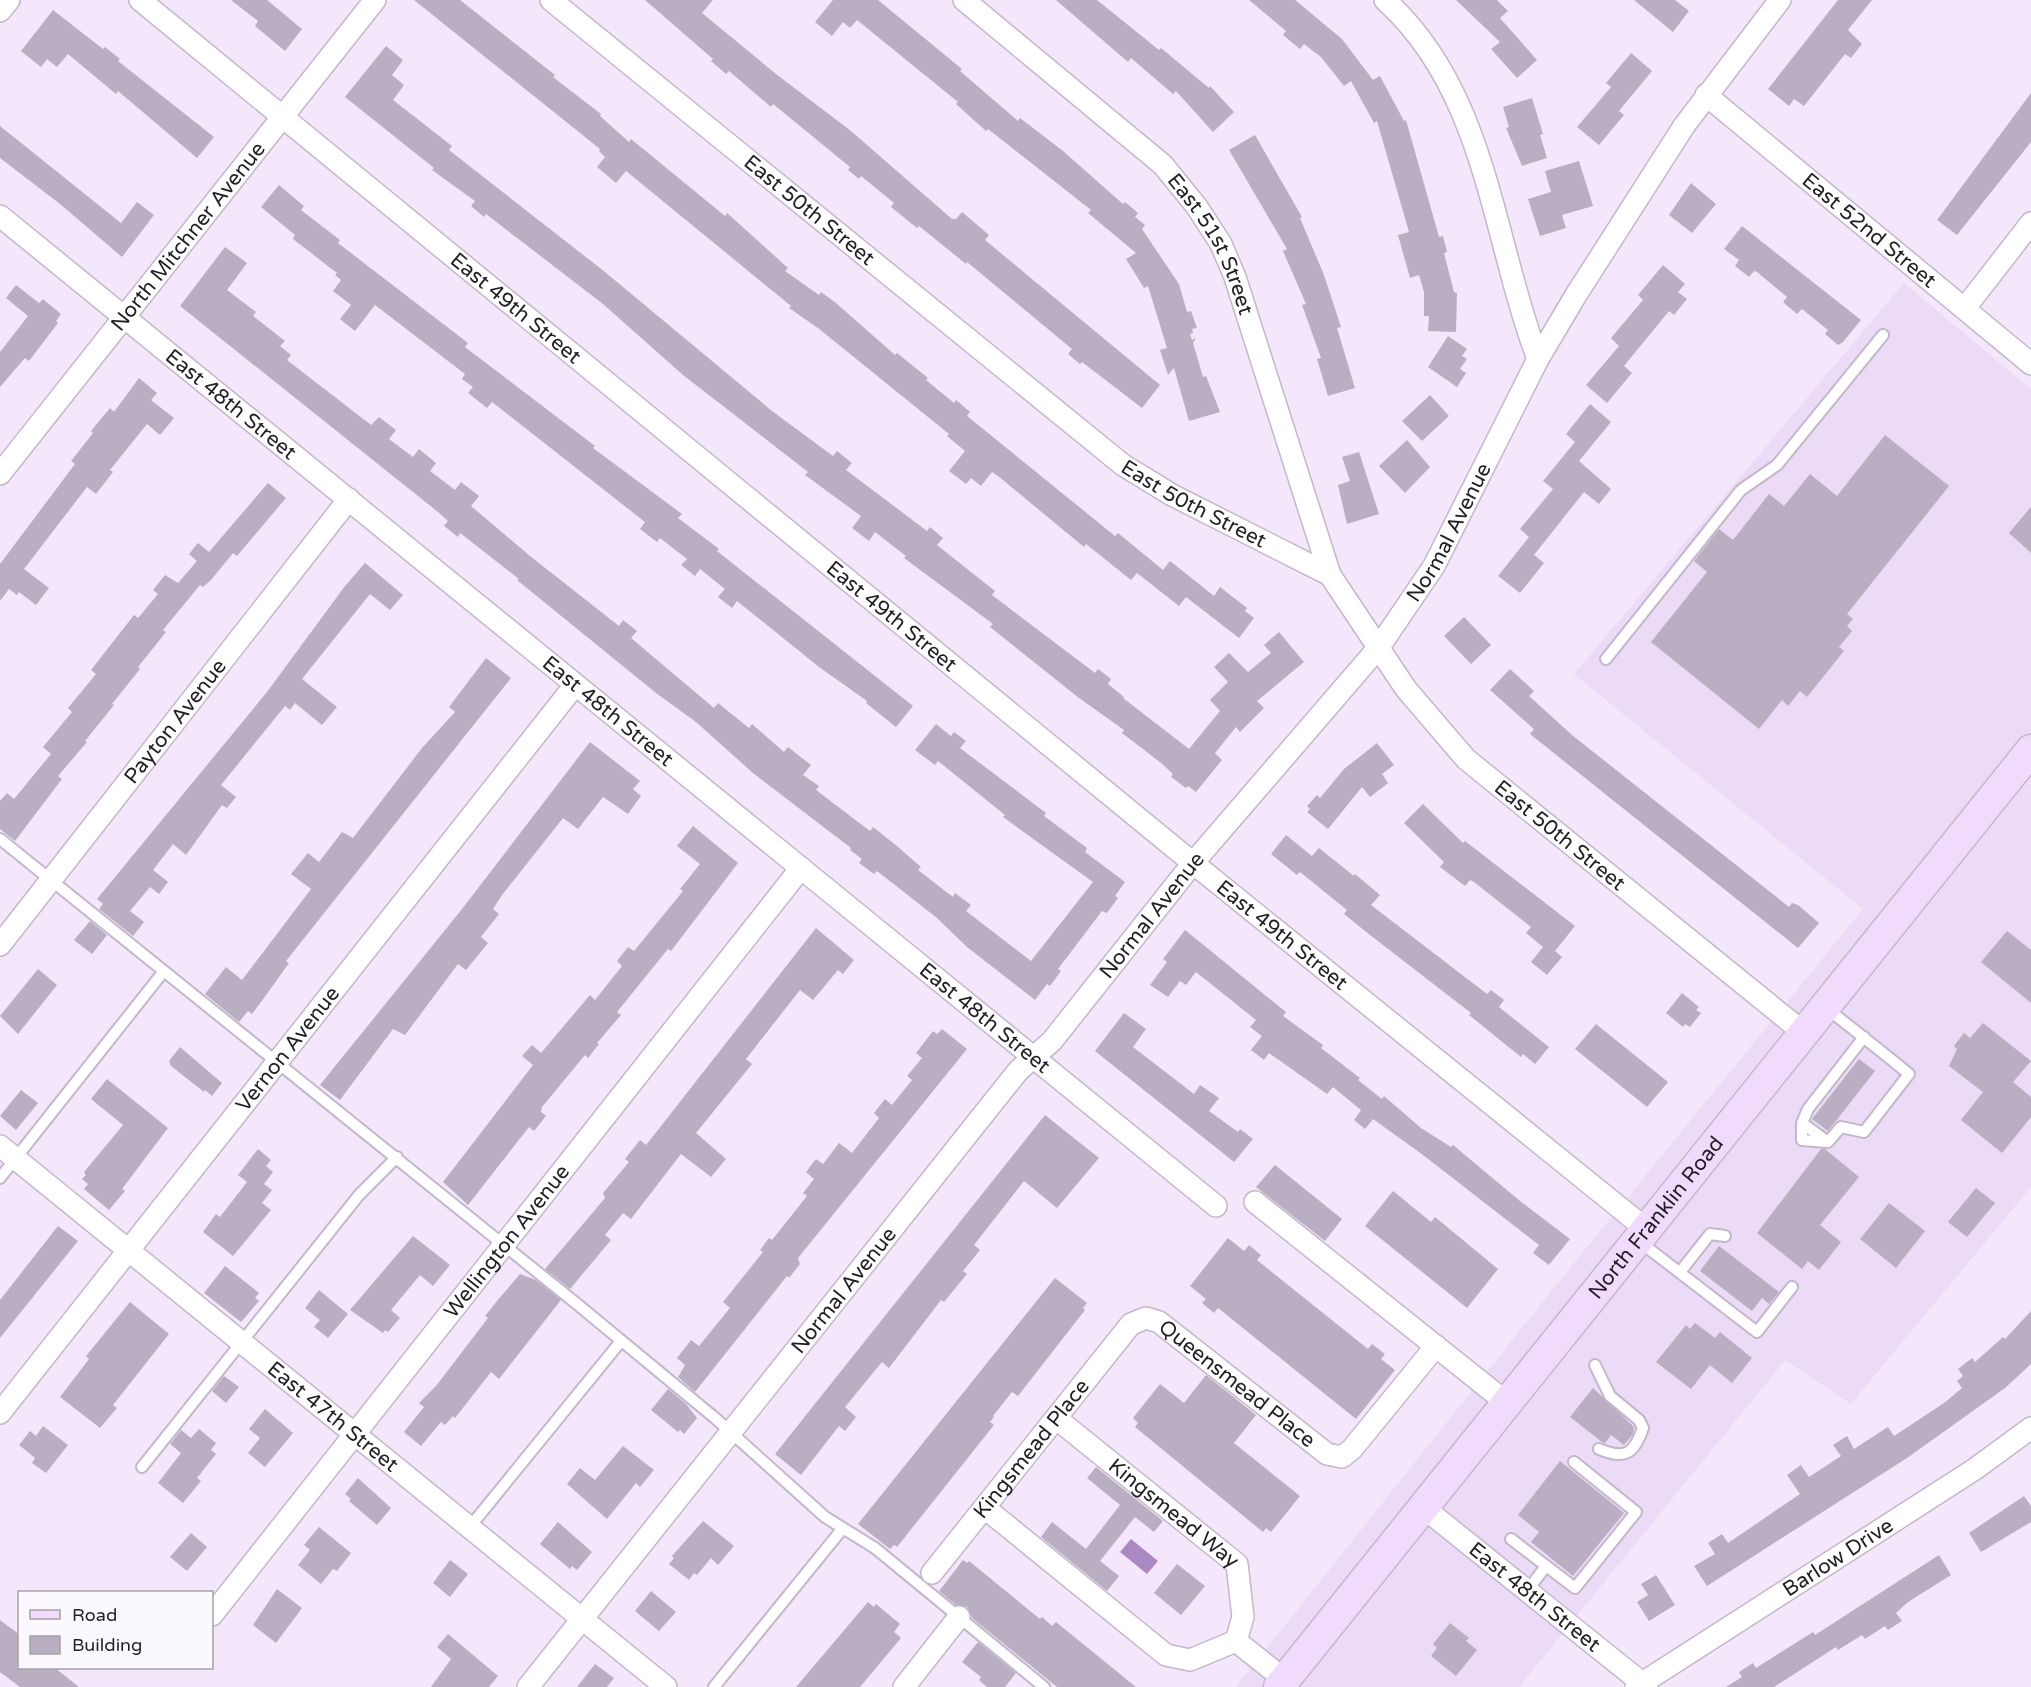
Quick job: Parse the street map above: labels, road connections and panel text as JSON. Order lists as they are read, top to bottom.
{
  "streets": {
    "main road": ["North Franklin Road"],
    "street": [
      "East 50th Street",
      "East 52nd Street",
      "North Mitchner Avenue",
      "East 51st Street",
      "East 49th Street",
      "East 48th Street",
      "Normal Avenue",
      "Payton Avenue",
      "Vernon Avenue",
      "Wellington Avenue",
      "Queensmead Place",
      "East 47th Street",
      "Kingsmead Place",
      "Kingsmead Way",
      "Barlow Drive"
    ]
  },
  "crossings": [
    ["East 50th Street", "East 51st Street"],
    ["East 50th Street", "Normal Avenue"],
    ["East 50th Street", "North Franklin Road"],
    ["East 52nd Street", "Normal Avenue"],
    ["North Mitchner Avenue", "East 49th Street"],
    ["North Mitchner Avenue", "East 48th Street"],
    ["East 49th Street", "Normal Avenue"],
    ["East 49th Street", "North Franklin Road"],
    ["East 48th Street", "Normal Avenue"],
    ["East 48th Street", "Payton Avenue"],
    ["East 48th Street", "Vernon Avenue"],
    ["East 48th Street", "North Franklin Road"],
    ["East 48th Street", "Wellington Avenue"],
    ["East 48th Street", "Barlow Drive"],
    ["Normal Avenue", "East 47th Street"],
    ["Vernon Avenue", "East 47th Street"],
    ["Wellington Avenue", "East 47th Street"],
    ["Queensmead Place", "Kingsmead Place"],
    ["Kingsmead Place", "Kingsmead Way"]
  ],
  "legend": ["Road", "Building"]
}
